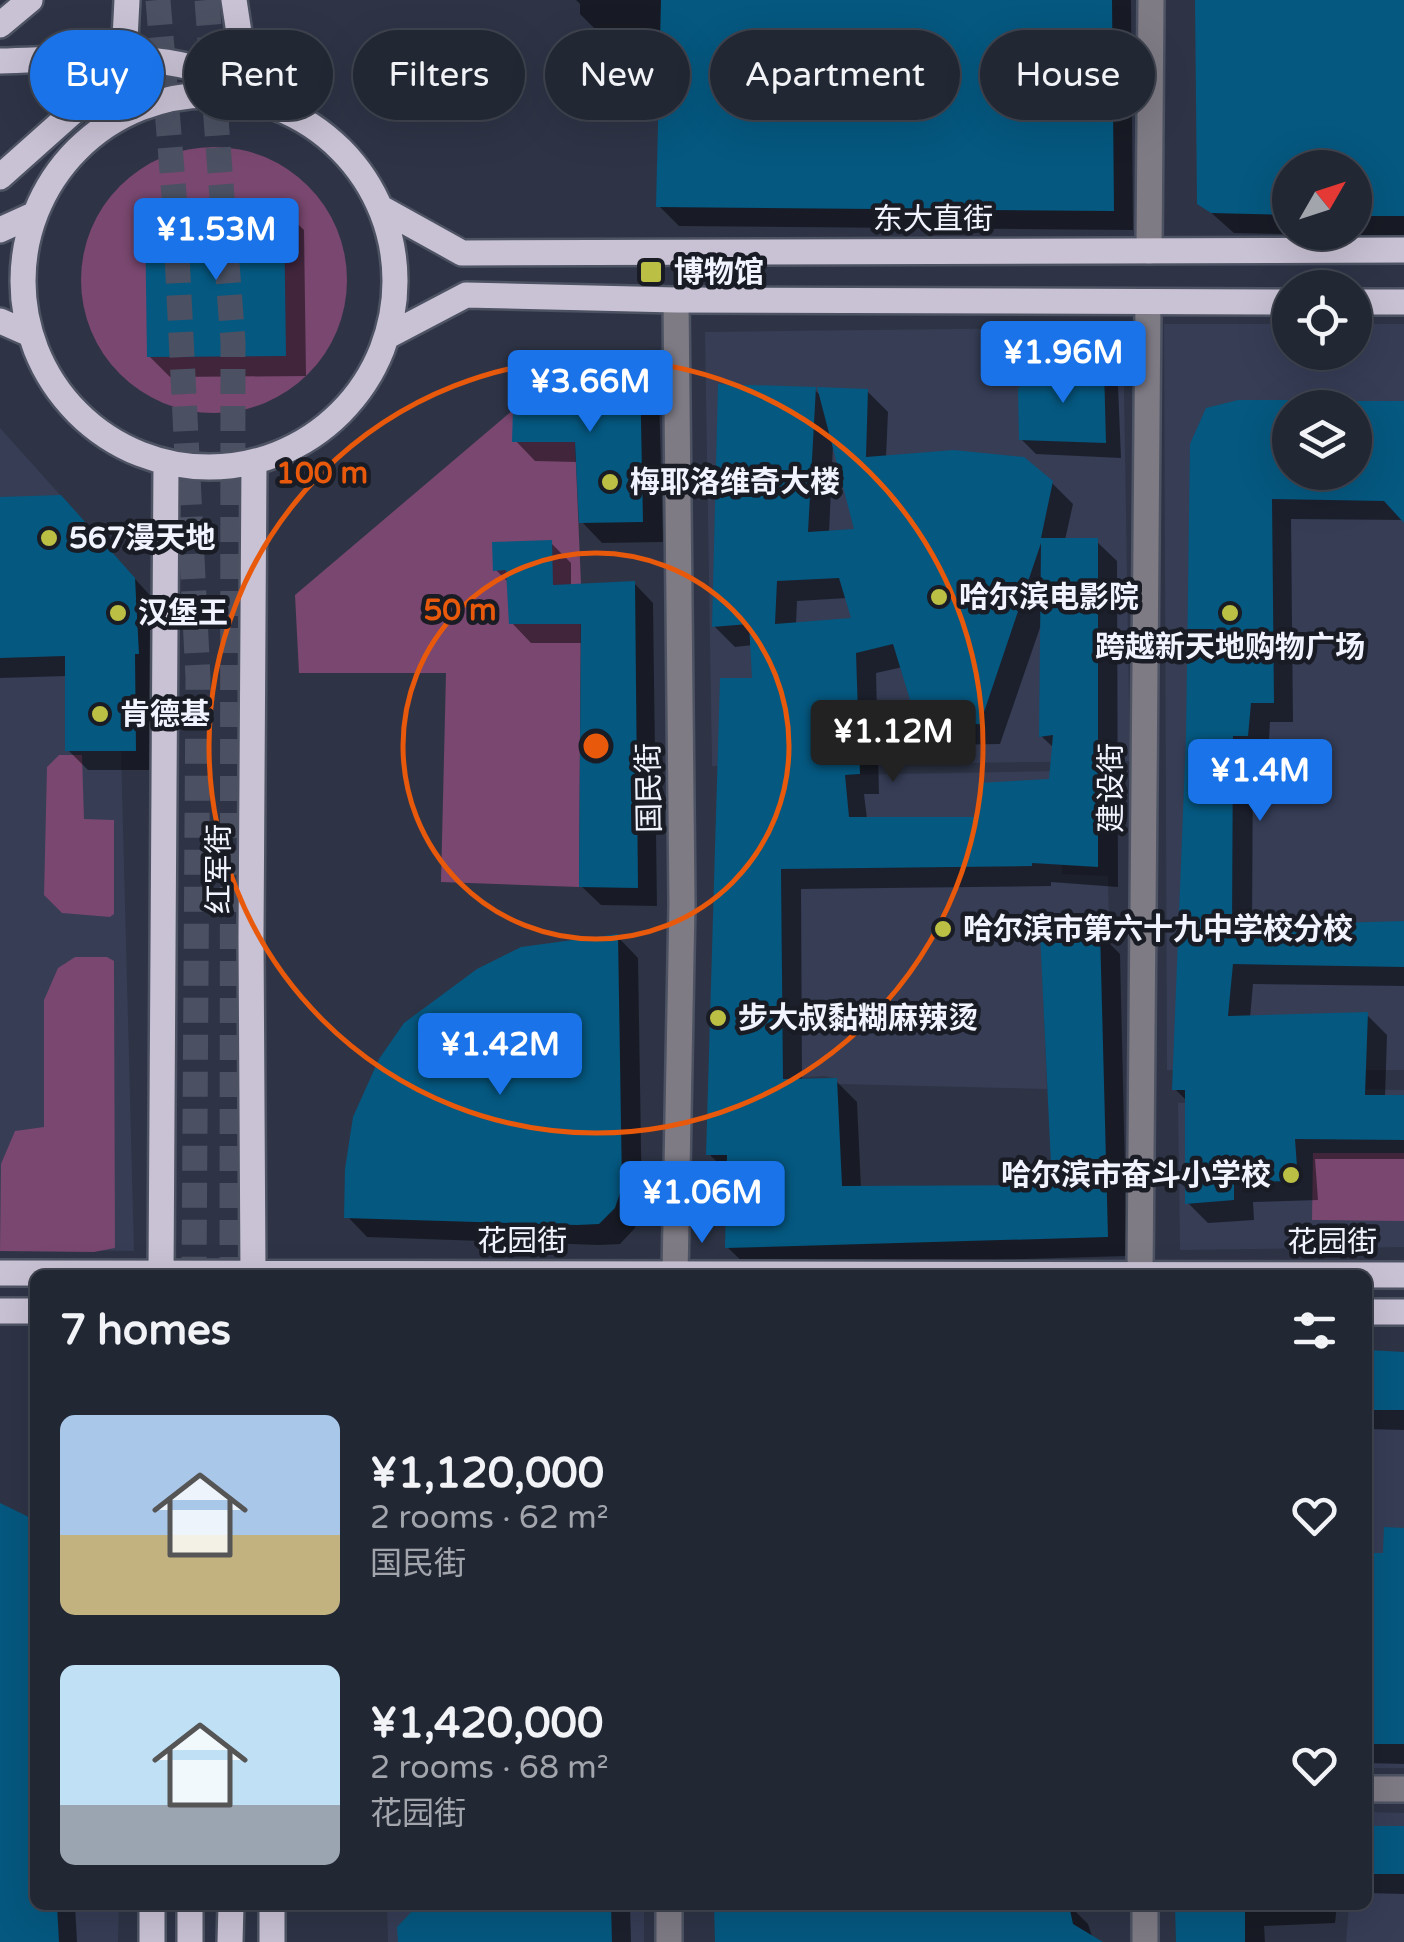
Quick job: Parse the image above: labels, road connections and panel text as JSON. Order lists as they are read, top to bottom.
{
  "streets": {
    "main road": ["东大直街", "红军街", "花园街"],
    "street": ["国民街", "建设街"]
  },
  "places": {
    "transit": ["博物馆"],
    "other": [
      "梅耶洛维奇大楼",
      "567漫天地",
      "哈尔滨电影院",
      "汉堡王",
      "跨越新天地购物广场",
      "肯德基",
      "哈尔滨市第六十九中学校分校",
      "步大叔黏糊麻辣烫",
      "哈尔滨市奋斗小学校"
    ]
  },
  "north": "top right",
  "page": {
    "chip": [
      "Buy",
      "Rent",
      "Filters",
      "New",
      "Apartment",
      "House"
    ],
    "price": [
      "¥1.53M",
      "¥1.96M",
      "¥3.66M",
      "¥1.12M",
      "¥1.4M",
      "¥1.42M",
      "¥1.06M"
    ],
    "heading": "7 homes",
    "list": [
      {
        "name": "¥1,120,000",
        "note": "2 rooms · 62 m² · 国民街"
      },
      {
        "name": "¥1,420,000",
        "note": "2 rooms · 68 m² · 花园街"
      }
    ]
  },
  "rings": ["100 m", "50 m"]
}
